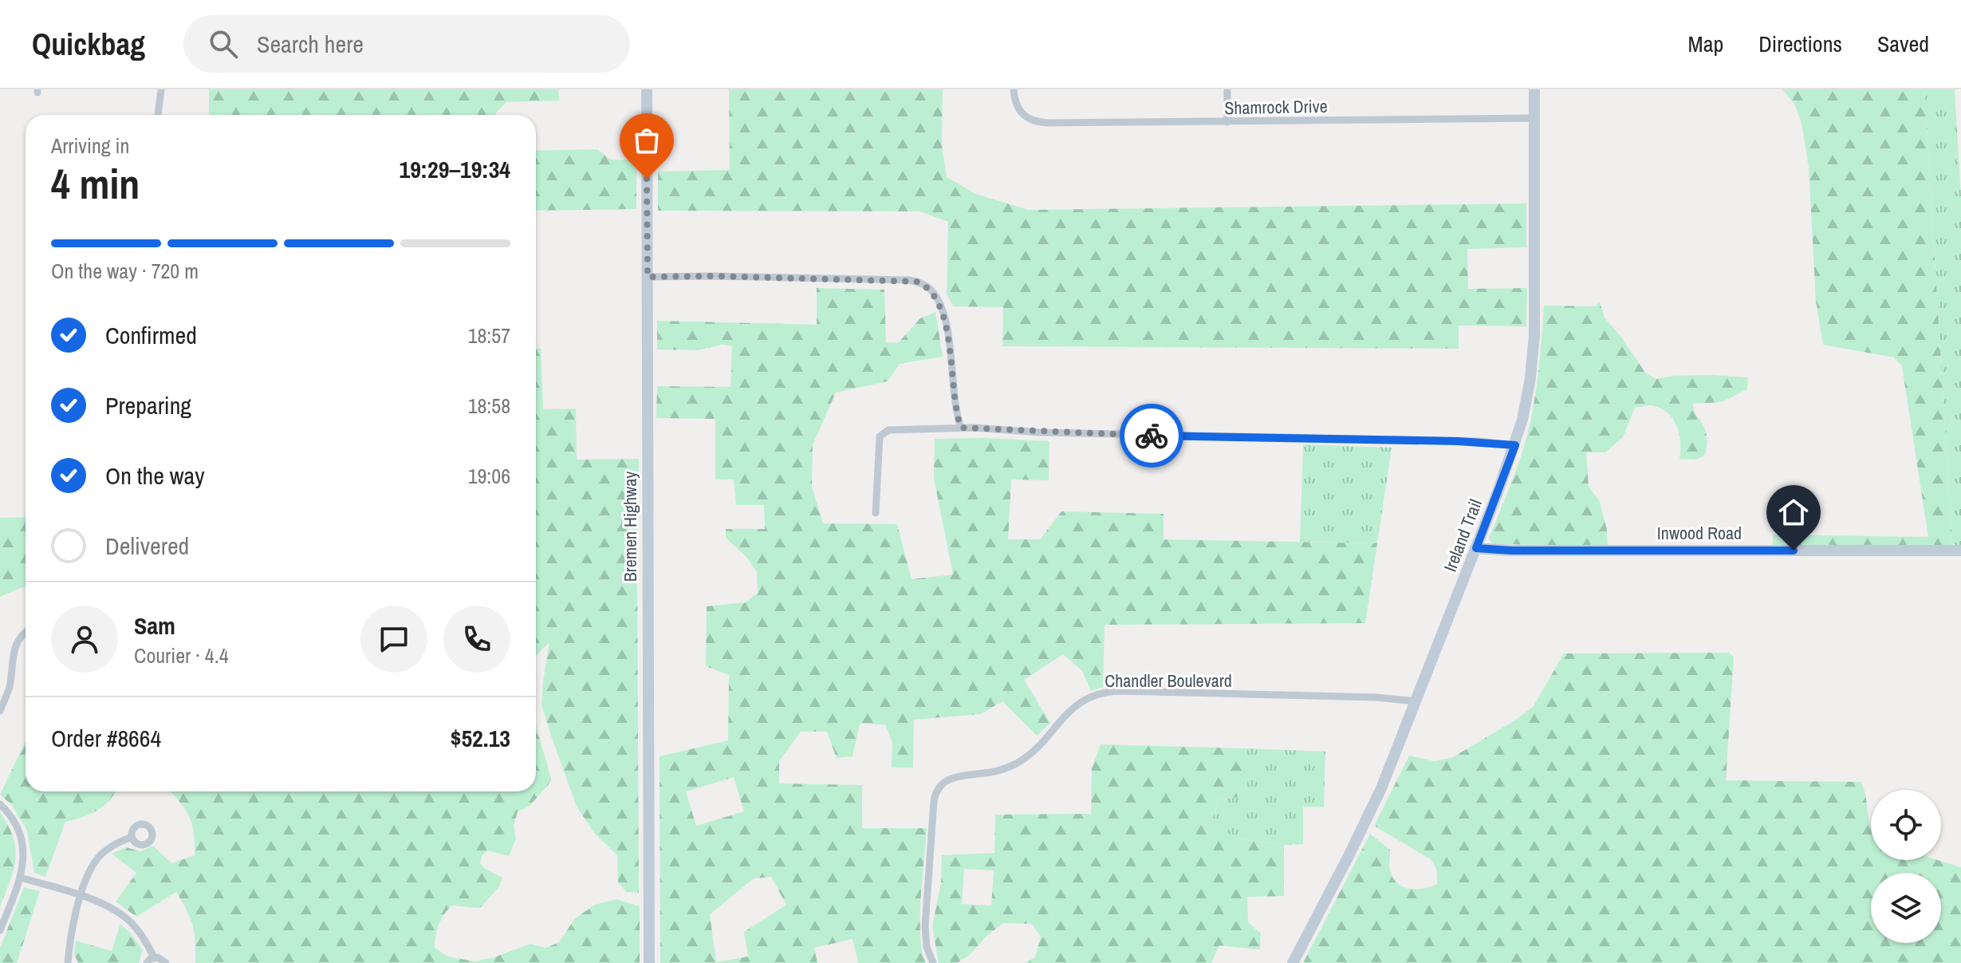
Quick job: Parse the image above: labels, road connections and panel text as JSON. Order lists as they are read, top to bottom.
{
  "streets": {
    "street": [
      "Shamrock Drive",
      "Bremen Highway",
      "Inwood Road",
      "Ireland Trail",
      "Chandler Boulevard"
    ]
  },
  "crossings": [
    ["Shamrock Drive", "Ireland Trail"],
    ["Inwood Road", "Ireland Trail"],
    ["Ireland Trail", "Chandler Boulevard"]
  ],
  "page": {
    "header": "Quickbag",
    "search": "Search here",
    "nav": ["Map", "Directions", "Saved"],
    "heading": ["4 min", "Arriving in", "19:29–19:34"],
    "panel": [
      "Sam",
      "Courier · 4.4",
      "Order #8664",
      "$52.13"
    ],
    "bar": "On the way · 720 m",
    "list": [
      ["Confirmed", "18:57"],
      ["Preparing", "18:58"],
      ["On the way", "19:06"],
      "Delivered"
    ]
  }
}
